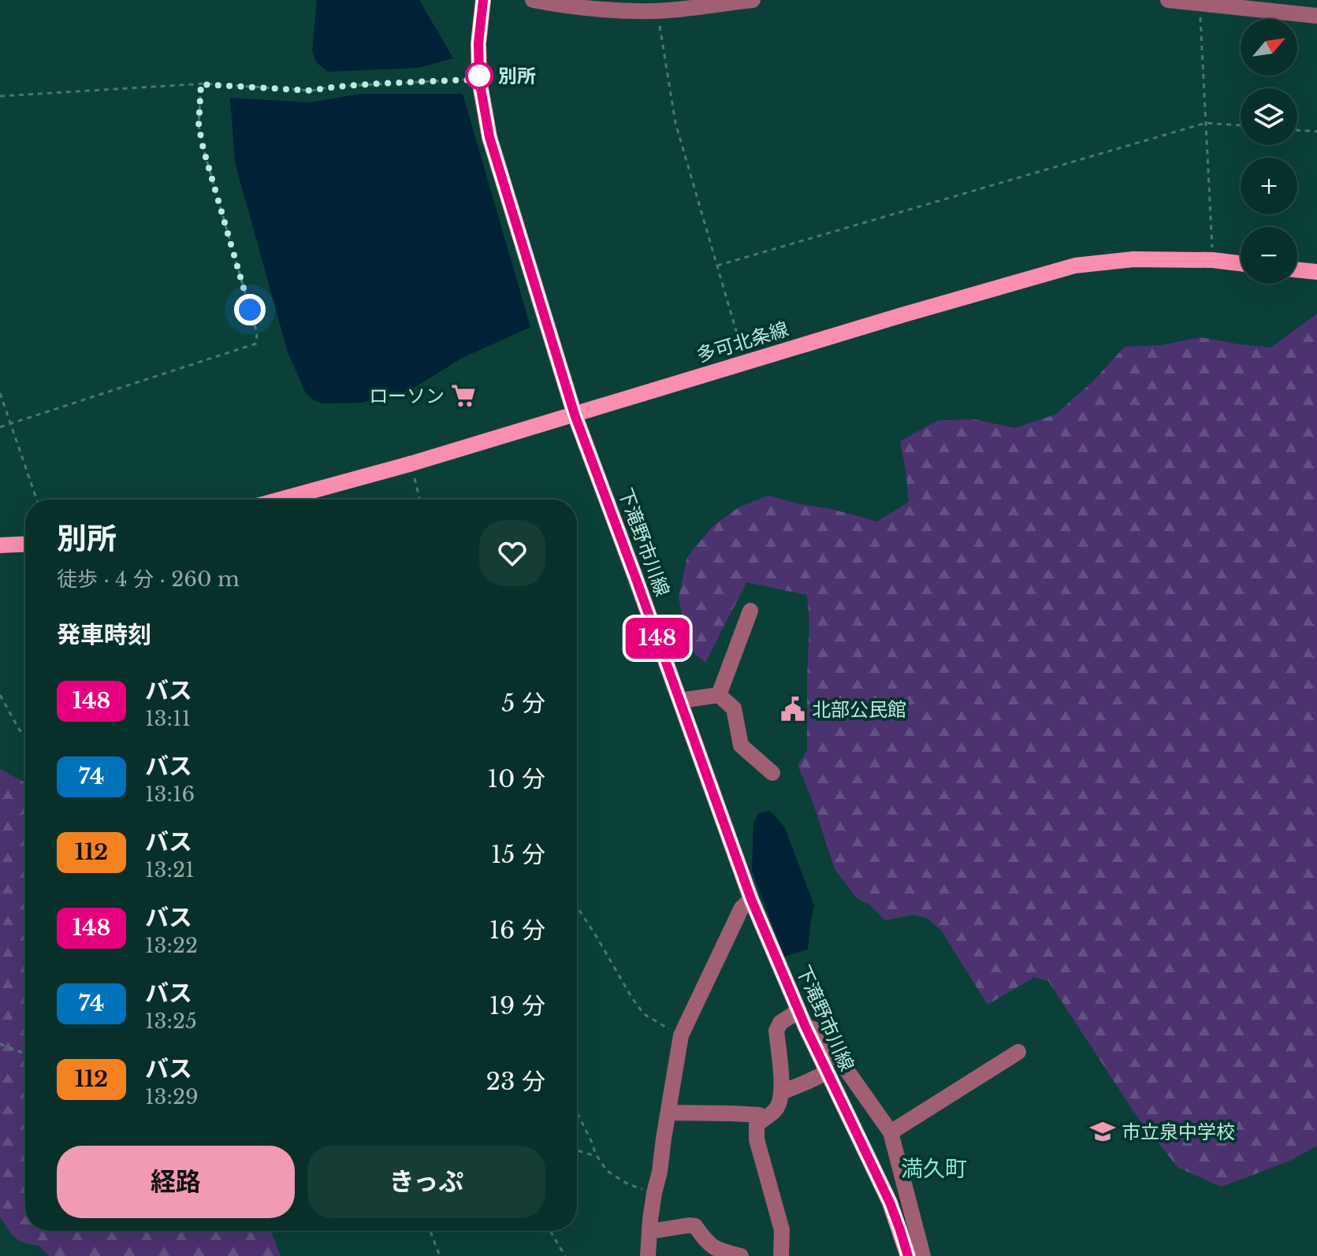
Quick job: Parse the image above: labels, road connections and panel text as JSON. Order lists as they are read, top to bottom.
{
  "streets": {
    "main road": ["多可北条線", "下滝野市川線"]
  },
  "crossings": [
    ["多可北条線", "下滝野市川線"]
  ],
  "districts": ["満久町"],
  "places": {
    "other": ["別所"],
    "supermarket": ["ローソン"],
    "public building": ["北部公民館"],
    "school or university": ["市立泉中学校"]
  },
  "lines": ["bus line 148"],
  "north": "top right",
  "page": {
    "on_map": "148",
    "map_buttons": ["+", "−"],
    "heading": [
      ["別所", "徒歩 · 4 分 · 260 m"],
      "発車時刻"
    ],
    "list": [
      {
        "mark": "148",
        "name": "バス",
        "note": "13:11",
        "value": "5 分"
      },
      {
        "mark": "74",
        "name": "バス",
        "note": "13:16",
        "value": "10 分"
      },
      {
        "mark": "112",
        "name": "バス",
        "note": "13:21",
        "value": "15 分"
      },
      {
        "mark": "148",
        "name": "バス",
        "note": "13:22",
        "value": "16 分"
      },
      {
        "mark": "74",
        "name": "バス",
        "note": "13:25",
        "value": "19 分"
      },
      {
        "mark": "112",
        "name": "バス",
        "note": "13:29",
        "value": "23 分"
      }
    ],
    "buttons": ["経路", "きっぷ"]
  }
}
